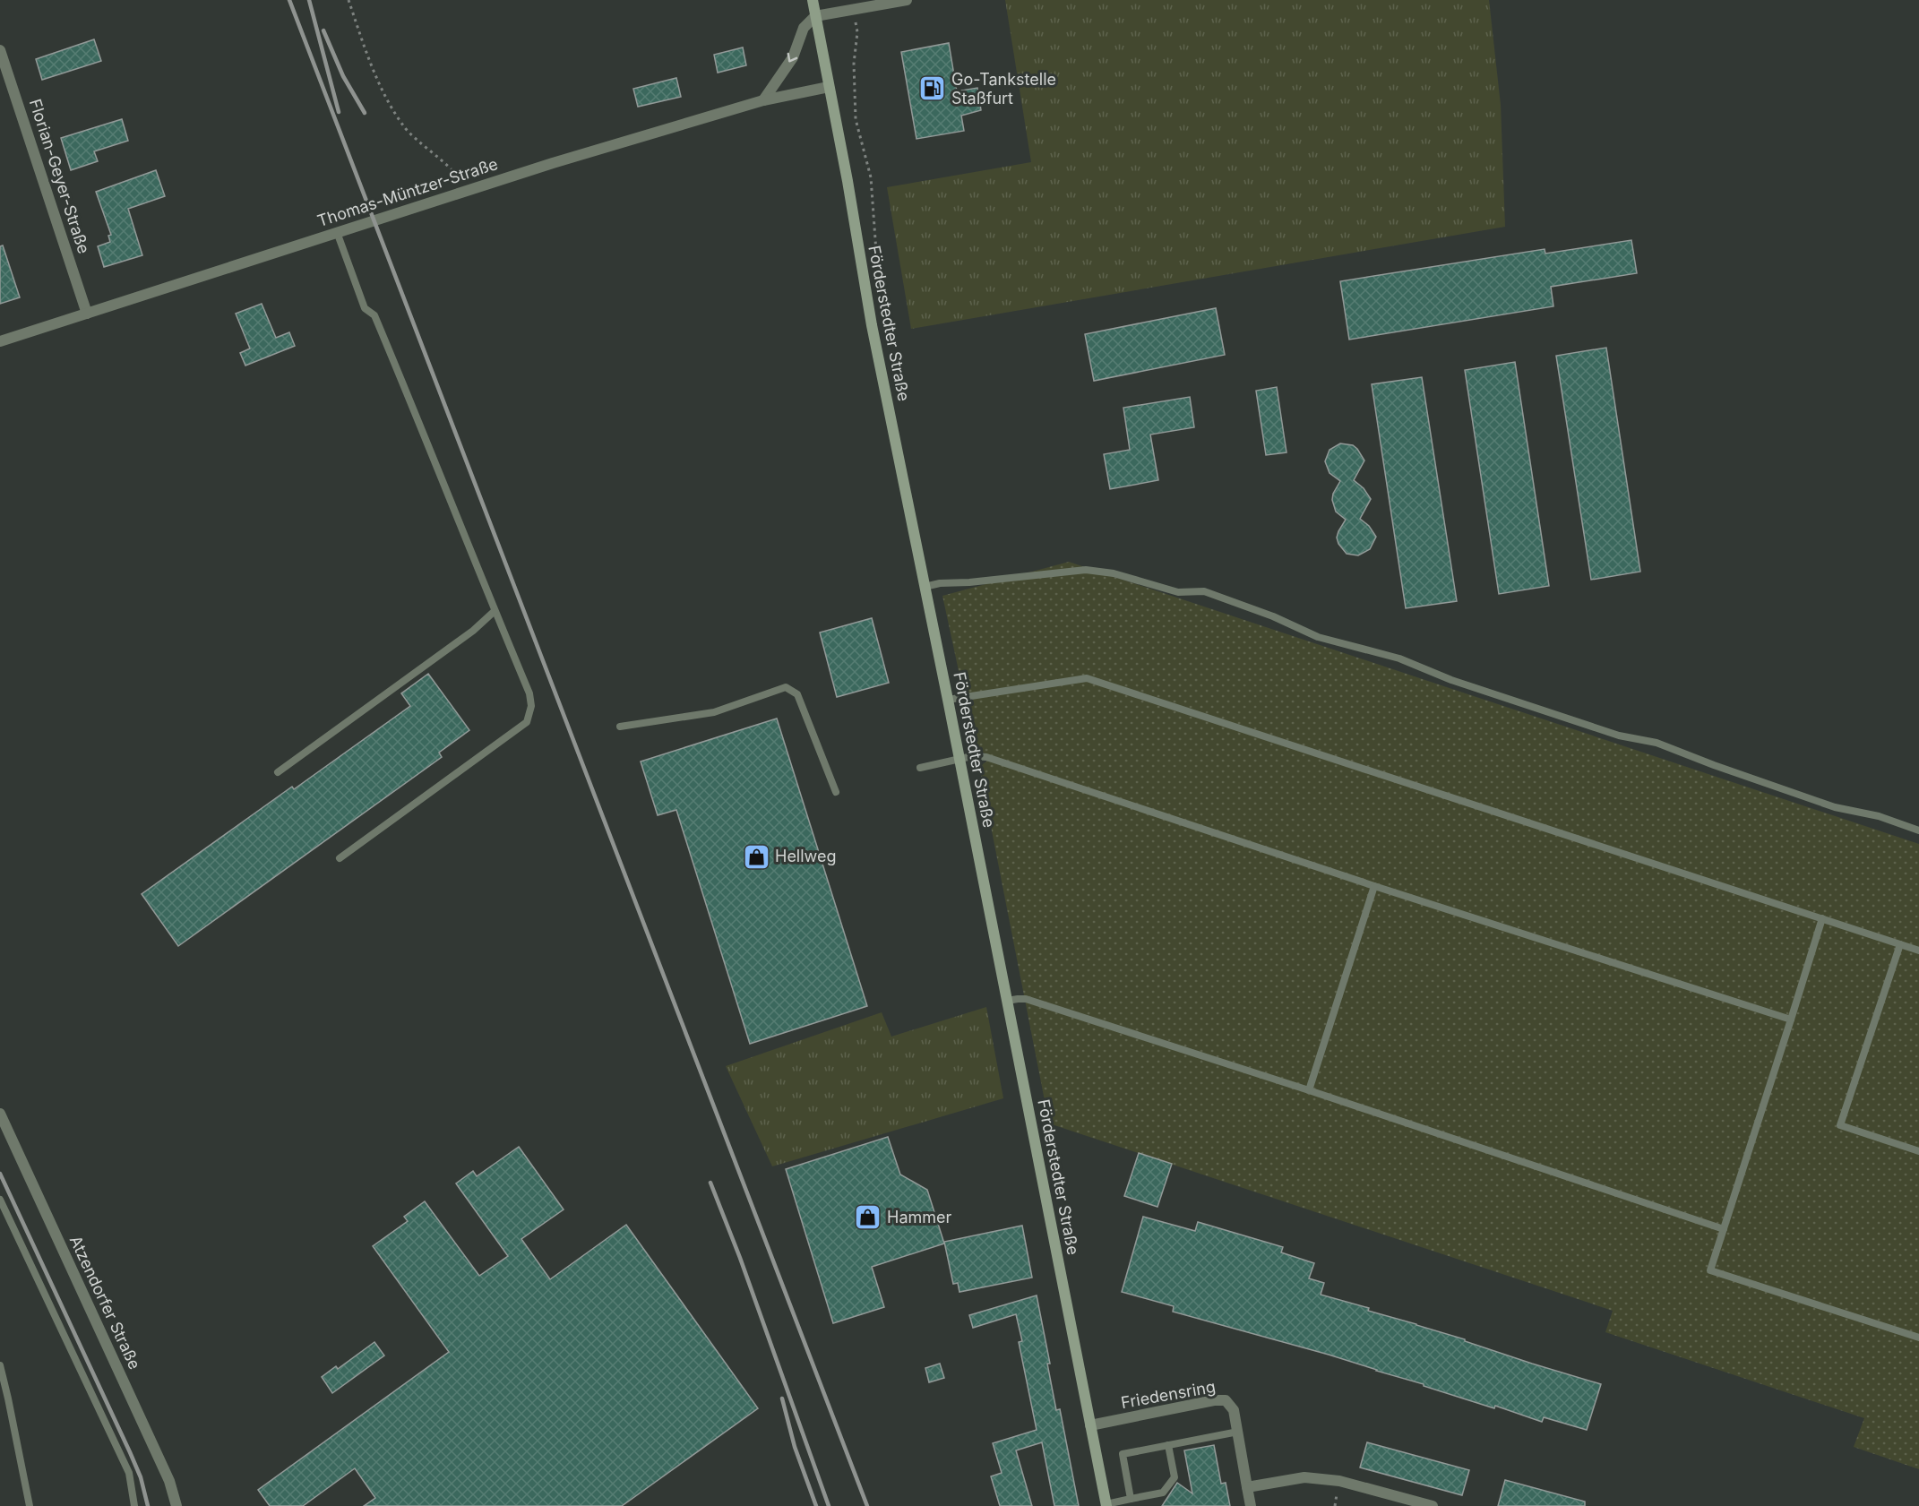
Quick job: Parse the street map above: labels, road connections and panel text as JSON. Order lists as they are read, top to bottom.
{
  "streets": {
    "main road": ["Förderstedter Straße"],
    "street": [
      "Florian-Geyer-Straße",
      "Thomas-Müntzer-Straße",
      "Atzendorfer Straße",
      "Friedensring"
    ]
  },
  "crossings": [
    ["Florian-Geyer-Straße", "Thomas-Müntzer-Straße"],
    ["Thomas-Müntzer-Straße", "Förderstedter Straße"],
    ["Förderstedter Straße", "Friedensring"]
  ],
  "places": {
    "fuel station": ["Go-Tankstelle Staßfurt"],
    "shop": ["Hellweg", "Hammer"]
  }
}
